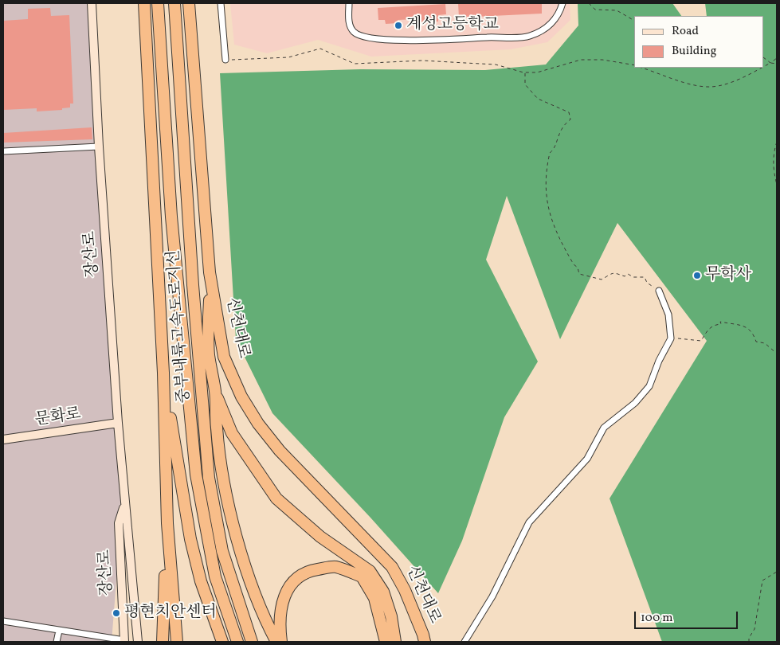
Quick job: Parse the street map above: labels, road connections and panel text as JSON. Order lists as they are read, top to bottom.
{
  "streets": {
    "highway": ["중부내륙고속도로지선", "신천대로"],
    "main road": ["장산로", "문화로"]
  },
  "crossings": [
    ["장산로", "문화로"]
  ],
  "places": ["계성고등학교", "무학사", "평현치안센터"],
  "legend": ["Road", "Building"],
  "scale_bar": "100 m"
}
